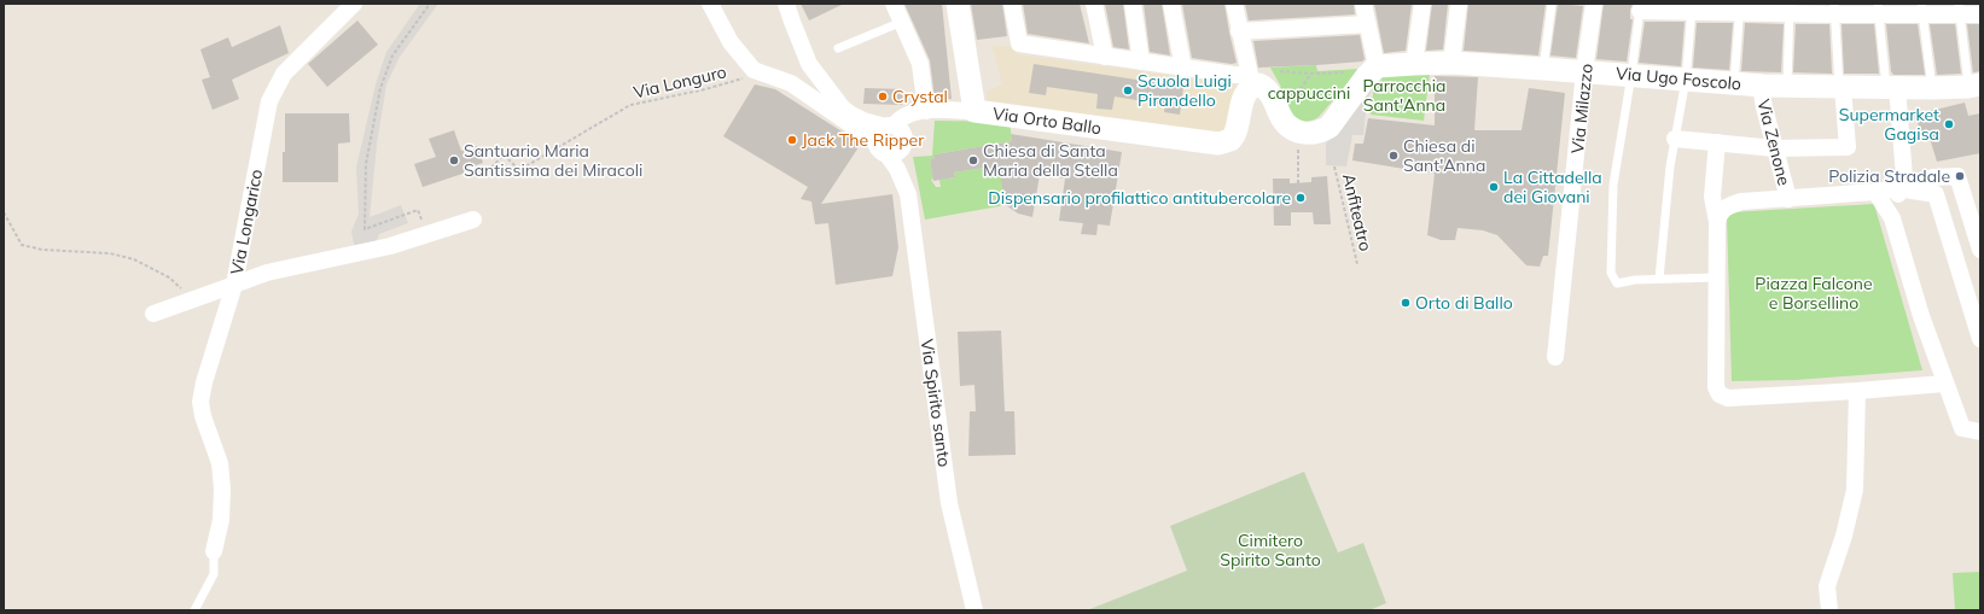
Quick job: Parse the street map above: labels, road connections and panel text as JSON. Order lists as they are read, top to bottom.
{
  "streets": {
    "street": [
      "Via Ugo Foscolo",
      "Via Milazzo",
      "Via Orto Ballo",
      "Via Zenone",
      "Via Longarico",
      "Via Spirito santo"
    ],
    "path": ["Via Longuro", "Anfiteatro"]
  },
  "crossings": [
    ["Via Ugo Foscolo", "Via Milazzo"],
    ["Via Ugo Foscolo", "Via Zenone"]
  ],
  "parks": [
    "Parrocchia Sant'Anna",
    "cappuccini",
    "Piazza Falcone e Borsellino",
    "Cimitero Spirito Santo"
  ],
  "places": [
    "Scuola Luigi Pirandello",
    "Crystal",
    "Supermarket Gagisa",
    "Jack The Ripper",
    "Chiesa di Sant'Anna",
    "Santuario Maria Santissima dei Miracoli",
    "Chiesa di Santa Maria della Stella",
    "Polizia Stradale",
    "La Cittadella dei Giovani",
    "Dispensario profilattico antitubercolare",
    "Orto di Ballo"
  ]
}
